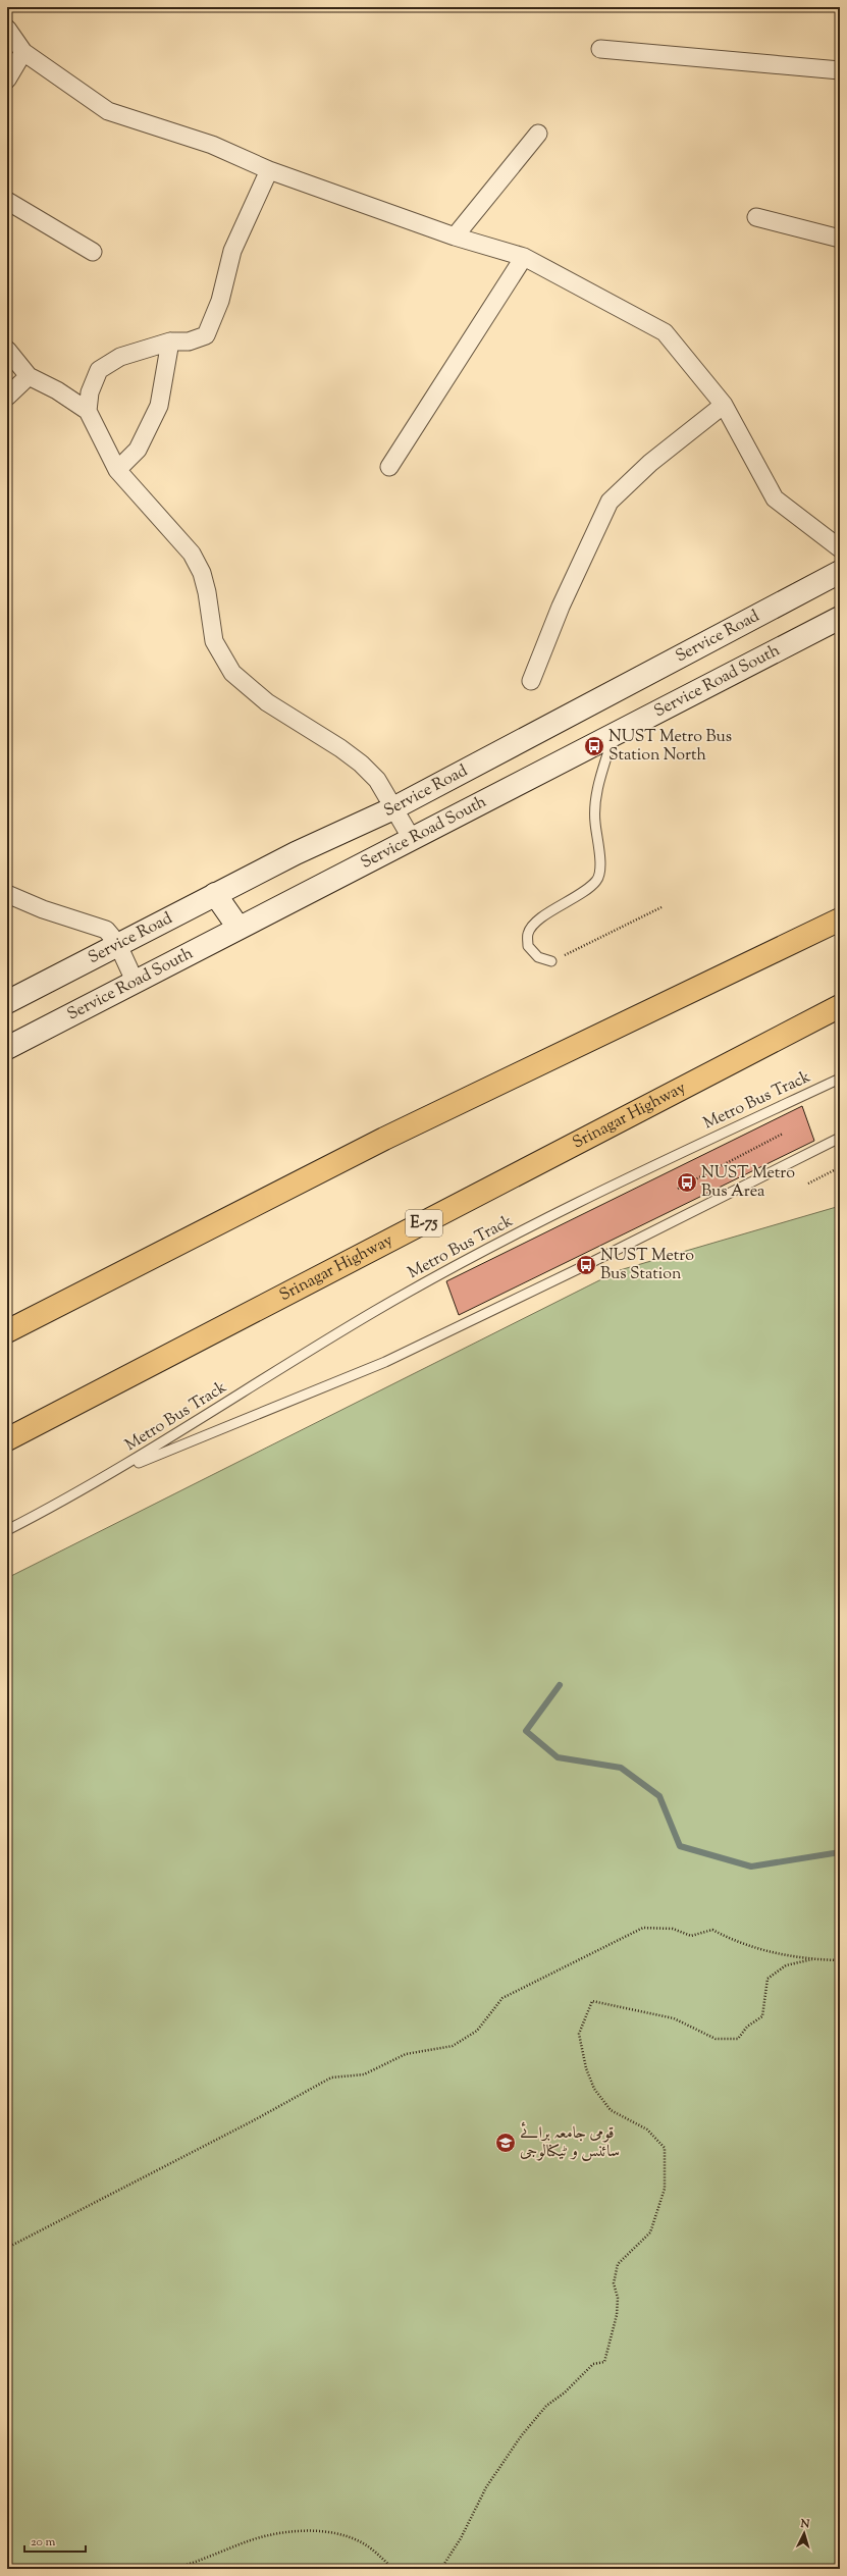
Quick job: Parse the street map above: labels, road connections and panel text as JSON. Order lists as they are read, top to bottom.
{
  "streets": {
    "highway": ["Srinagar Highway", "E-75"],
    "main road": ["Service Road", "Service Road South"],
    "lane": ["Metro Bus Track"]
  },
  "places": {
    "bus stop": ["NUST Metro Bus Station North", "NUST Metro Bus Area", "NUST Metro Bus Station"],
    "school or university": ["قومی جامعہ برائے سائنس و ٹیکنالوجی"]
  },
  "scale_bar": "20 m",
  "north": "top"
}
